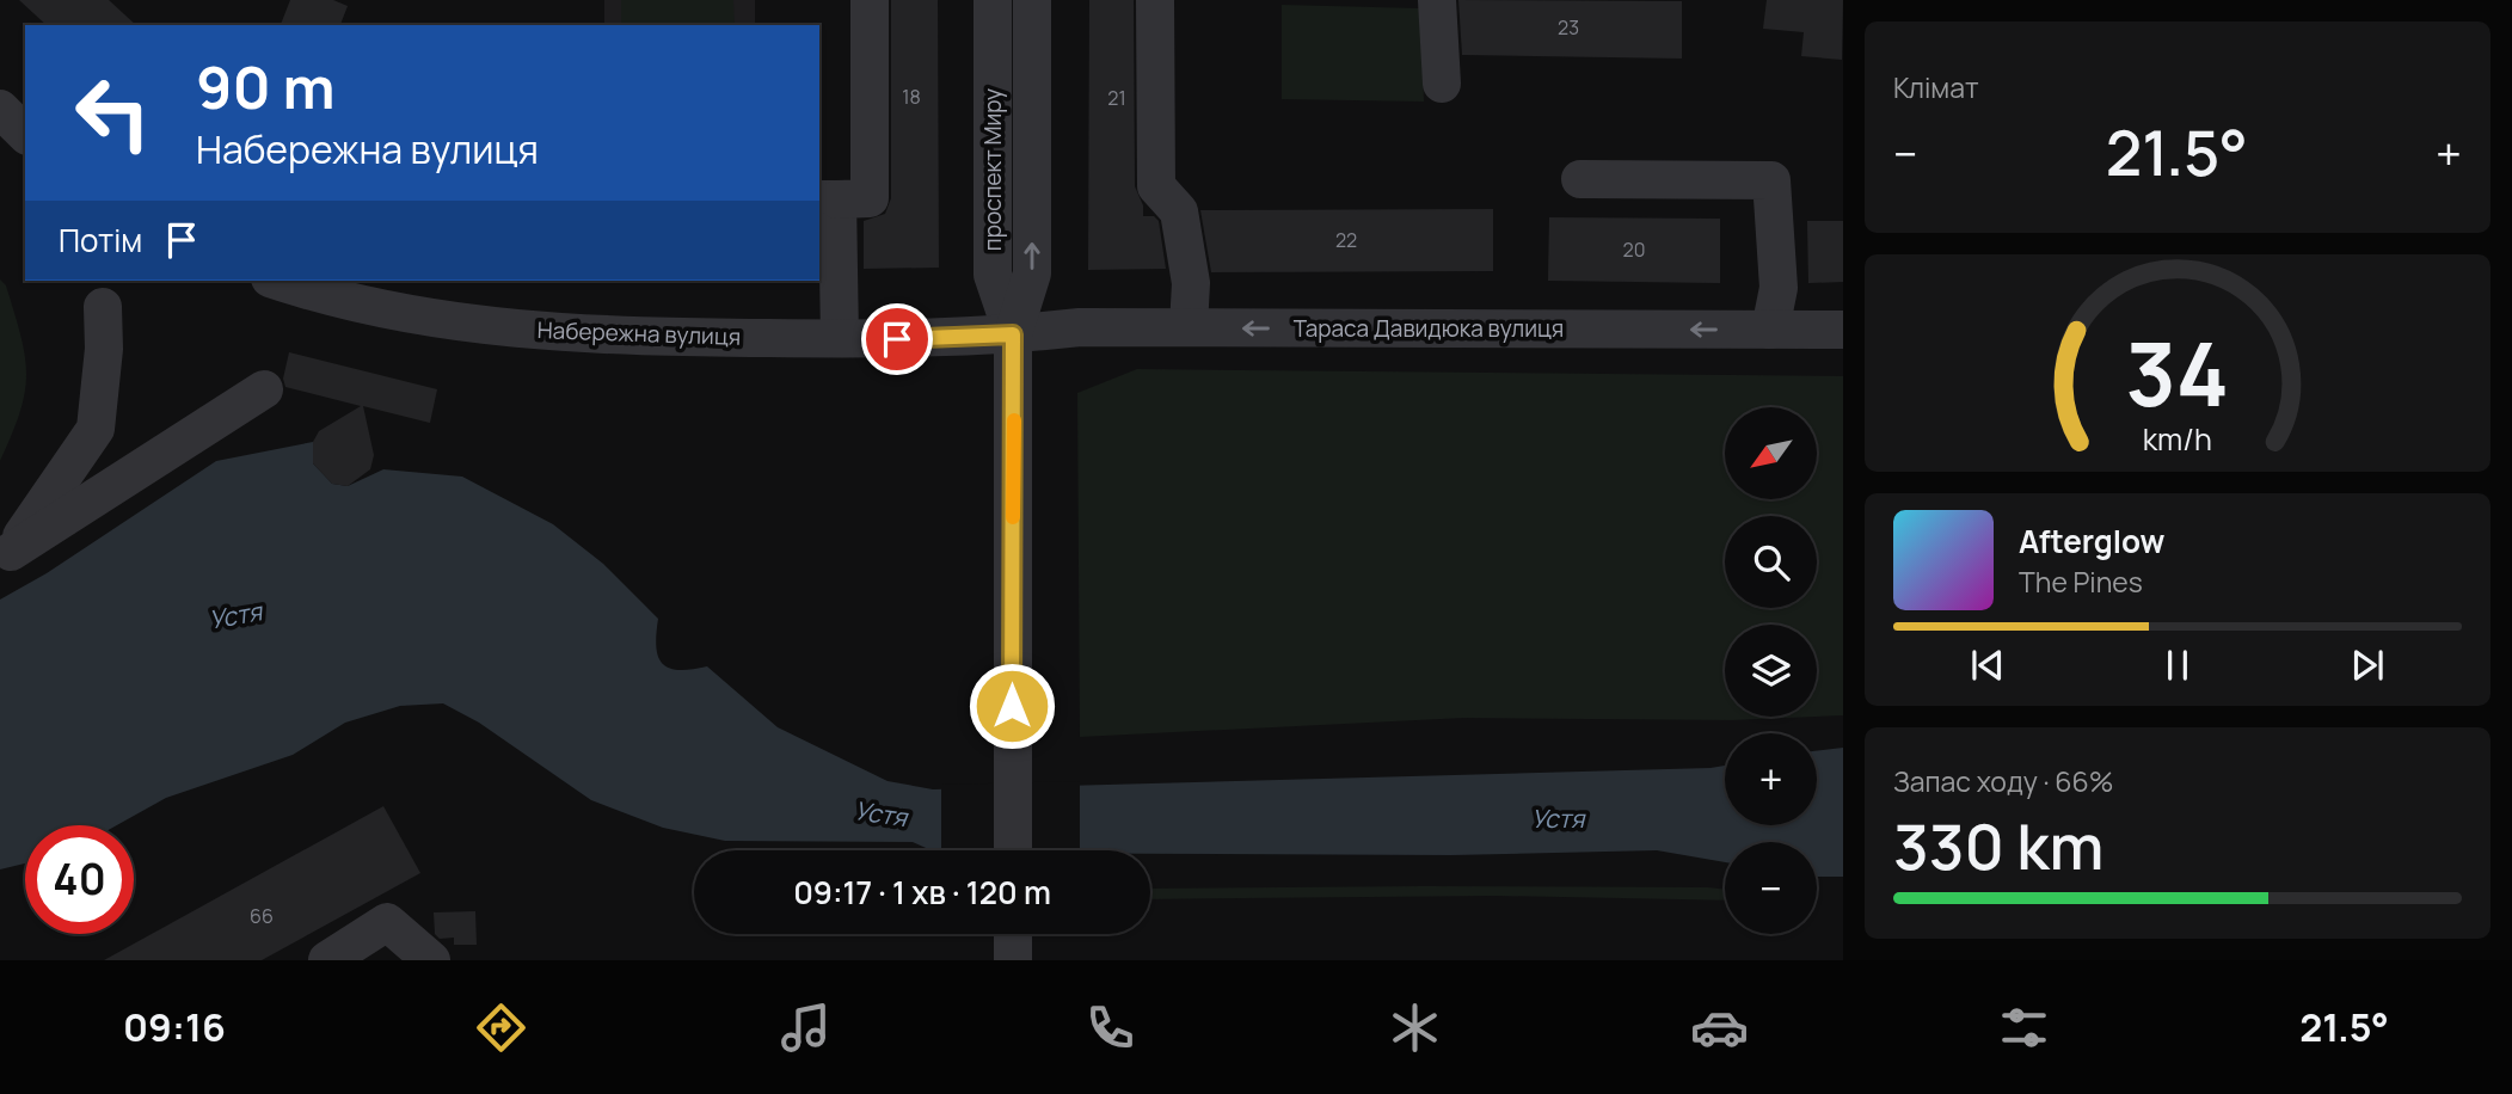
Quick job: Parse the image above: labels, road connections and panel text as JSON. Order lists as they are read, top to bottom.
{
  "streets": {
    "street": ["проспект Миру", "Тараса Давидюка вулиця", "Набережна вулиця"]
  },
  "crossings": [
    ["проспект Миру", "Тараса Давидюка вулиця"],
    ["проспект Миру", "Набережна вулиця"],
    ["Тараса Давидюка вулиця", "Набережна вулиця"]
  ],
  "one_way": ["Тараса Давидюка вулиця"],
  "water": ["Устя"],
  "house_numbers": [
    "23",
    "18",
    "21",
    "22",
    "20",
    "66"
  ],
  "north": "bottom left",
  "page": {
    "tile": [
      "Клімат",
      ["Запас ходу · 66%", "330 km"]
    ],
    "turn": ["90 m", "Набережна вулиця"],
    "heat": ["−", "21.5°", "+"],
    "then": "Потім",
    "map_buttons": ["+", "−"],
    "song": ["Afterglow", "The Pines"],
    "limit": "40",
    "trip": "09:17 · 1 хв · 120 m",
    "tabs": ["09:16", "21.5°"],
    "gauge": ["34", "km/h"]
  }
}
